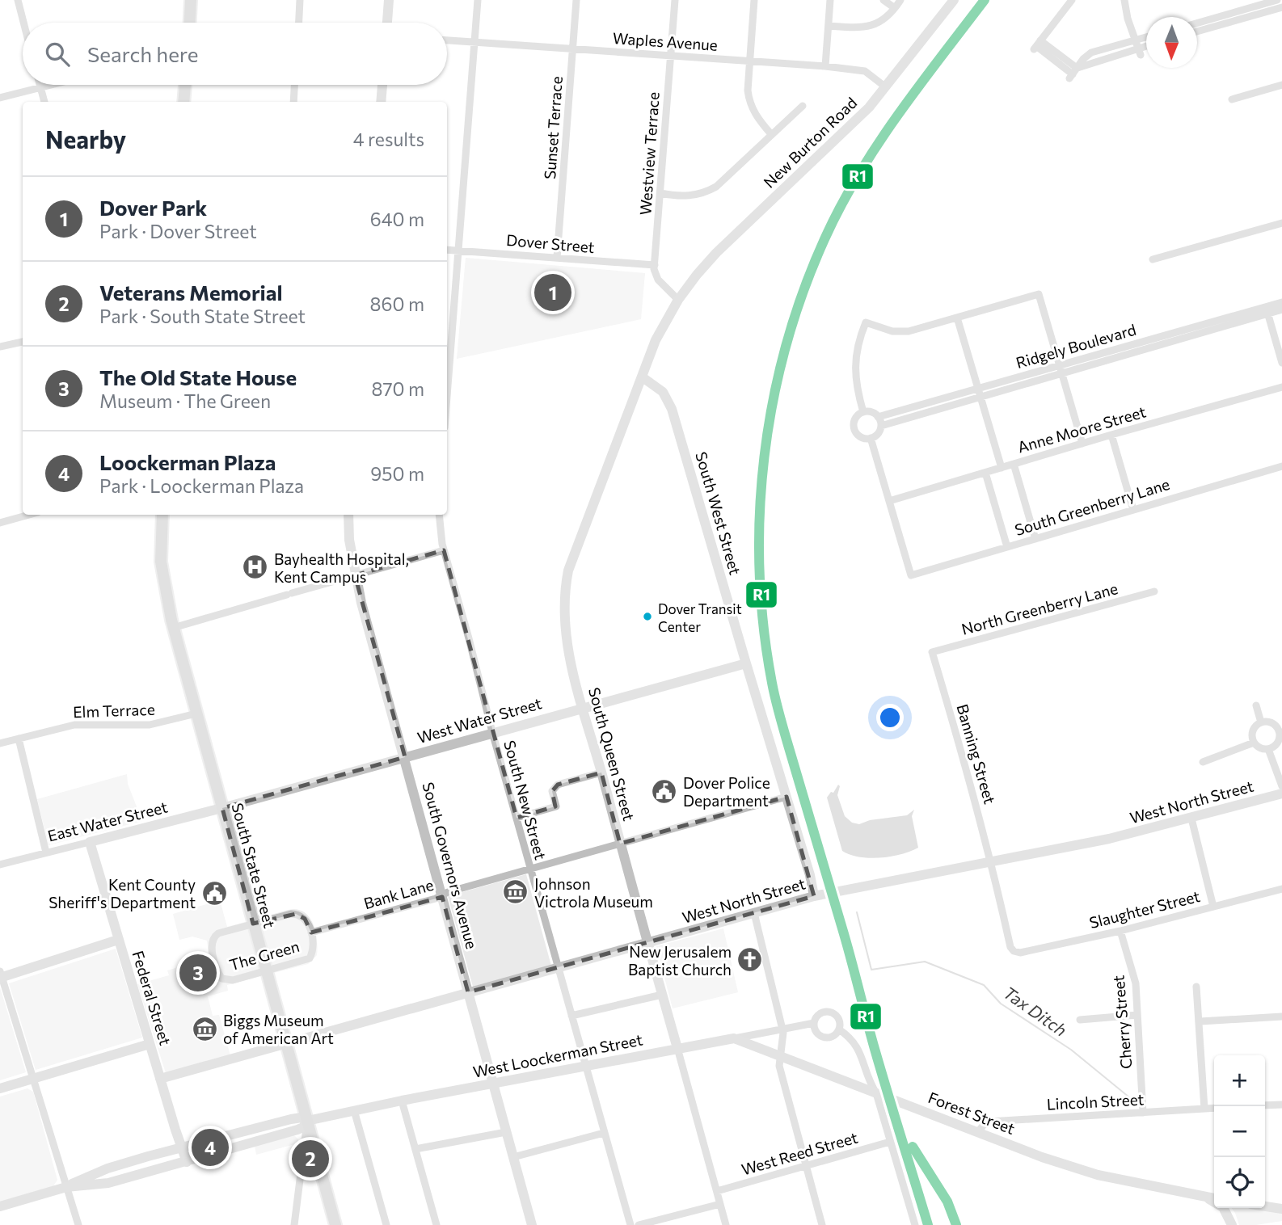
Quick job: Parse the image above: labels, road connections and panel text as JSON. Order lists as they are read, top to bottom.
{
  "streets": {
    "main road": ["South State Street"],
    "street": [
      "Waples Avenue",
      "Sunset Terrace",
      "New Burton Road",
      "Westview Terrace",
      "Dover Street",
      "Ridgely Boulevard",
      "Anne Moore Street",
      "South Greenberry Lane",
      "South West Street",
      "North Greenberry Lane",
      "Elm Terrace",
      "West Water Street",
      "South Queen Street",
      "Banning Street",
      "South New Street",
      "West North Street",
      "East Water Street",
      "South Governors Avenue",
      "Bank Lane",
      "Slaughter Street",
      "The Green",
      "Federal Street",
      "Cherry Street",
      "West Loockerman Street",
      "Lincoln Street",
      "Forest Street",
      "West Reed Street"
    ]
  },
  "crossings": [
    ["Waples Avenue", "Sunset Terrace"],
    ["Waples Avenue", "New Burton Road"],
    ["Waples Avenue", "Westview Terrace"],
    ["Sunset Terrace", "Dover Street"],
    ["New Burton Road", "South Queen Street"],
    ["Westview Terrace", "Dover Street"],
    ["Anne Moore Street", "South Greenberry Lane"],
    ["South West Street", "West Water Street"],
    ["South West Street", "South Queen Street"],
    ["South West Street", "West North Street"],
    ["South West Street", "Bank Lane"],
    ["North Greenberry Lane", "Banning Street"],
    ["Elm Terrace", "South State Street"],
    ["West Water Street", "South Queen Street"],
    ["West Water Street", "South New Street"],
    ["West Water Street", "East Water Street"],
    ["West Water Street", "South State Street"],
    ["West Water Street", "South Governors Avenue"],
    ["South Queen Street", "West North Street"],
    ["South Queen Street", "Bank Lane"],
    ["South Queen Street", "West Loockerman Street"],
    ["South Queen Street", "West Reed Street"],
    ["Banning Street", "West North Street"],
    ["Banning Street", "Slaughter Street"],
    ["South New Street", "West North Street"],
    ["South New Street", "Bank Lane"],
    ["South New Street", "West Loockerman Street"],
    ["West North Street", "South State Street"],
    ["West North Street", "South Governors Avenue"],
    ["West North Street", "Federal Street"],
    ["East Water Street", "South State Street"],
    ["East Water Street", "Federal Street"],
    ["South State Street", "The Green"],
    ["South State Street", "West Loockerman Street"],
    ["South Governors Avenue", "Bank Lane"],
    ["South Governors Avenue", "West Loockerman Street"],
    ["Bank Lane", "The Green"],
    ["Slaughter Street", "Cherry Street"],
    ["Cherry Street", "Lincoln Street"],
    ["West Loockerman Street", "Forest Street"],
    ["Lincoln Street", "Forest Street"]
  ],
  "water": ["Tax Ditch"],
  "places": {
    "hospital": ["Bayhealth Hospital, Kent Campus"],
    "other": ["Dover Transit Center"],
    "public building": ["Dover Police Department", "Kent County Sheriff's Department"],
    "museum": ["Johnson Victrola Museum", "Biggs Museum of American Art"],
    "church": ["New Jerusalem Baptist Church"]
  },
  "lines": ["transit line R1"],
  "north": "bottom",
  "page": {
    "search": "Search here",
    "heading": ["Nearby", "4 results"],
    "list": [
      {
        "mark": "1",
        "name": "Dover Park",
        "note": "Park · Dover Street",
        "value": "640 m"
      },
      {
        "mark": "2",
        "name": "Veterans Memorial",
        "note": "Park · South State Street",
        "value": "860 m"
      },
      {
        "mark": "3",
        "name": "The Old State House",
        "note": "Museum · The Green",
        "value": "870 m"
      },
      {
        "mark": "4",
        "name": "Loockerman Plaza",
        "note": "Park · Loockerman Plaza",
        "value": "950 m"
      }
    ],
    "pins": [
      "1",
      "3",
      "4",
      "2"
    ],
    "map_buttons": ["+", "−"]
  }
}
